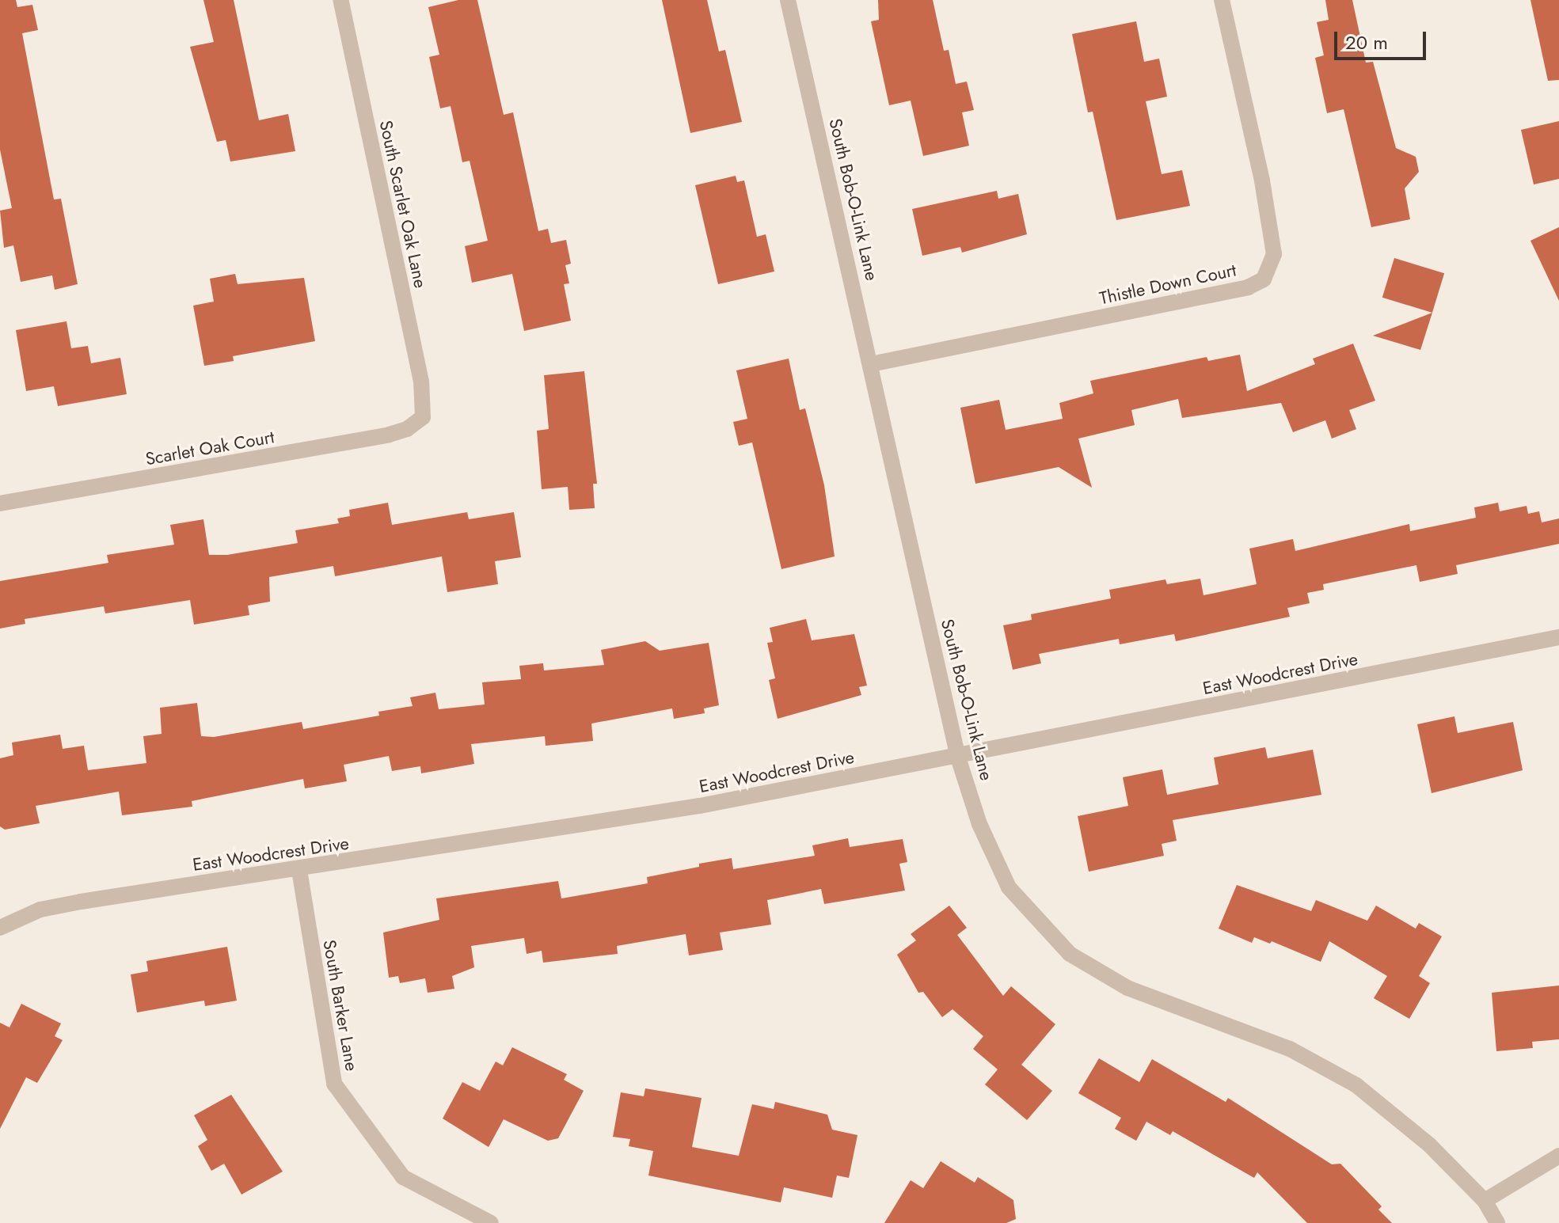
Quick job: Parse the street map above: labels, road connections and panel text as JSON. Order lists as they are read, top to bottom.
{
  "streets": {
    "street": [
      "South Bob-O-Link Lane",
      "South Scarlet Oak Lane",
      "Thistle Down Court",
      "Scarlet Oak Court",
      "East Woodcrest Drive",
      "South Barker Lane"
    ]
  },
  "crossings": [
    ["South Bob-O-Link Lane", "Thistle Down Court"],
    ["South Bob-O-Link Lane", "East Woodcrest Drive"],
    ["South Scarlet Oak Lane", "Scarlet Oak Court"],
    ["East Woodcrest Drive", "South Barker Lane"]
  ],
  "scale_bar": "20 m"
}
